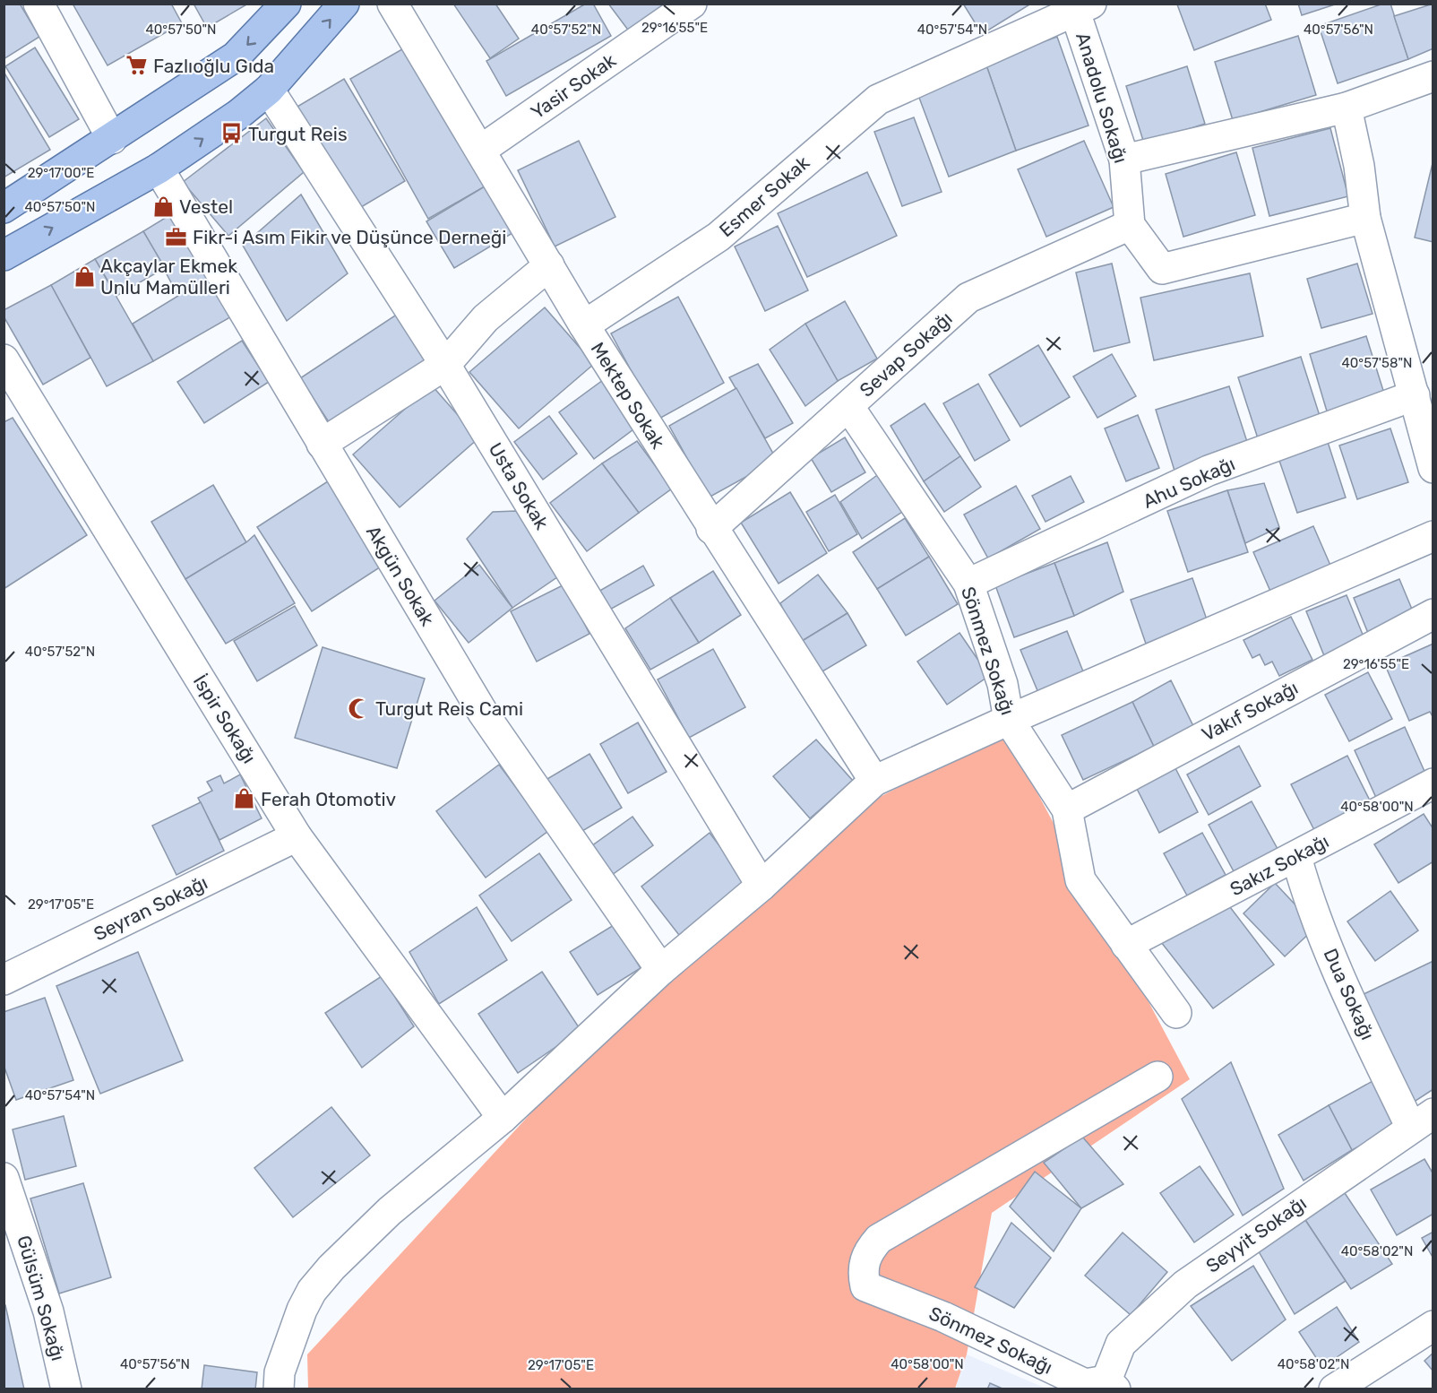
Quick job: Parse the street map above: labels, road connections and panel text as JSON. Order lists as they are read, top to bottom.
{
  "streets": {
    "street": [
      "Yasir Sokak",
      "Anadolu Sokağı",
      "Esmer Sokak",
      "Sevap Sokağı",
      "Mektep Sokak",
      "Ahu Sokağı",
      "Usta Sokak",
      "Akgün Sokak",
      "Sönmez Sokağı",
      "Vakıf Sokağı",
      "İspir Sokağı",
      "Sakız Sokağı",
      "Seyran Sokağı",
      "Dua Sokağı",
      "Seyyit Sokağı",
      "Gülsüm Sokağı"
    ]
  },
  "crossings": [
    ["Yasir Sokak", "Mektep Sokak"],
    ["Anadolu Sokağı", "Esmer Sokak"],
    ["Anadolu Sokağı", "Sevap Sokağı"],
    ["Esmer Sokak", "Mektep Sokak"],
    ["Sevap Sokağı", "Mektep Sokak"],
    ["Sevap Sokağı", "Sönmez Sokağı"],
    ["Ahu Sokağı", "Sönmez Sokağı"],
    ["Sönmez Sokağı", "Vakıf Sokağı"],
    ["Sönmez Sokağı", "Sakız Sokağı"],
    ["Sönmez Sokağı", "Seyyit Sokağı"],
    ["İspir Sokağı", "Seyran Sokağı"],
    ["Sakız Sokağı", "Dua Sokağı"],
    ["Dua Sokağı", "Seyyit Sokağı"]
  ],
  "places": {
    "supermarket": ["Fazlıoğlu Gıda"],
    "bus stop": ["Turgut Reis"],
    "shop": ["Vestel", "Akçaylar Ekmek Unlu Mamülleri", "Ferah Otomotiv"],
    "office": ["Fikr-i Asım Fikir ve Düşünce Derneği"],
    "mosque": ["Turgut Reis Cami"]
  },
  "coordinates": [
    "29°16'55\"E",
    "40°57'54\"N",
    "40°57'50\"N",
    "40°57'52\"N",
    "40°57'56\"N",
    "29°17'00\"E",
    "40°57'58\"N",
    "40°58'00\"N",
    "29°17'05\"E",
    "40°58'02\"N"
  ]
}
